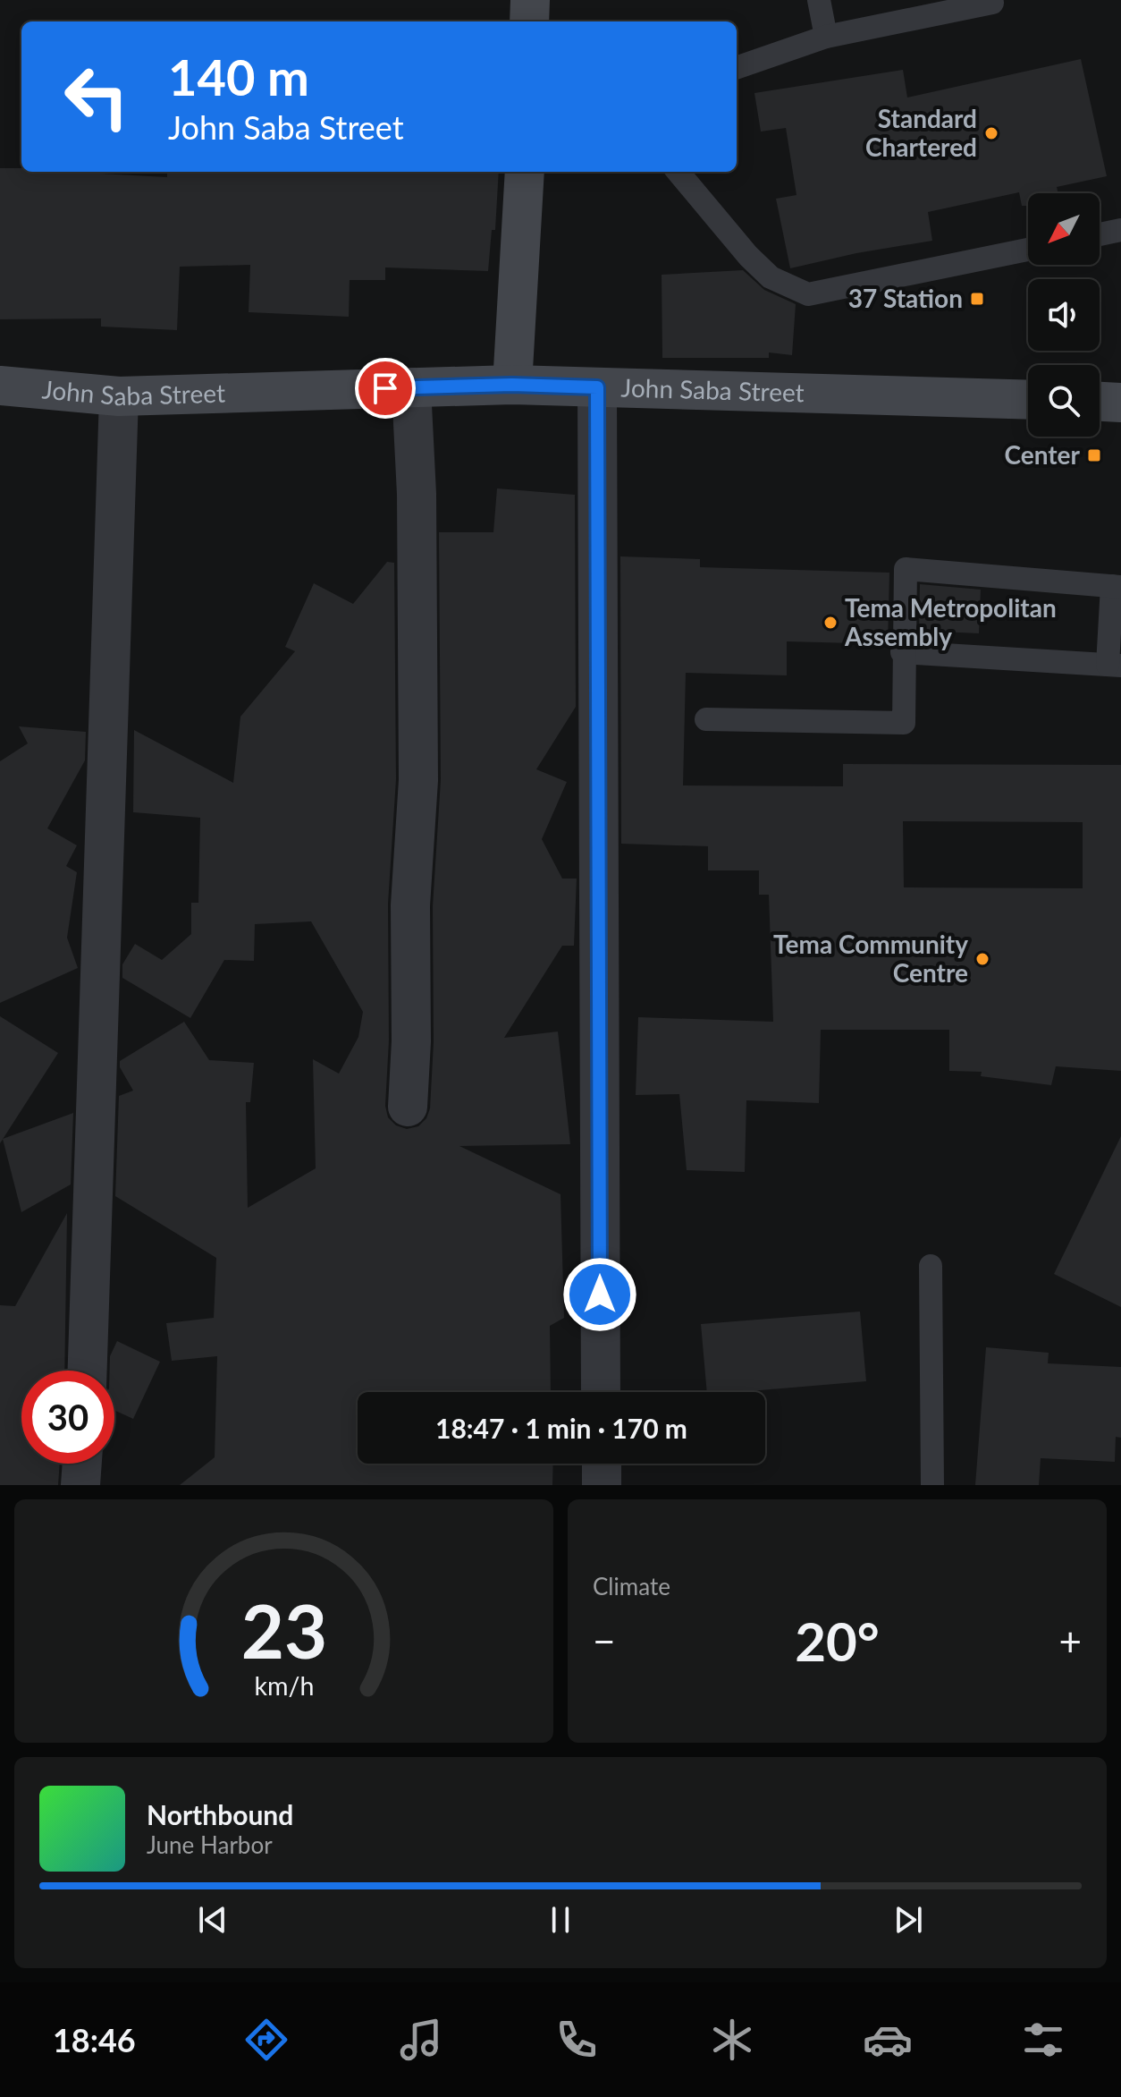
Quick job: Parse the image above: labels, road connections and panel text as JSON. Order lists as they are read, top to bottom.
{
  "streets": {
    "street": ["John Saba Street"]
  },
  "places": {
    "other": ["Standard Chartered", "Tema Metropolitan Assembly", "Tema Community Centre"],
    "transit": ["37 Station", "Center"]
  },
  "north": "bottom left",
  "page": {
    "turn": ["140 m", "John Saba Street"],
    "limit": "30",
    "trip": "18:47 · 1 min · 170 m",
    "tile": "Climate",
    "heat": ["−", "20°", "+"],
    "song": ["Northbound", "June Harbor"],
    "tabs": "18:46",
    "gauge": ["23", "km/h"]
  }
}
